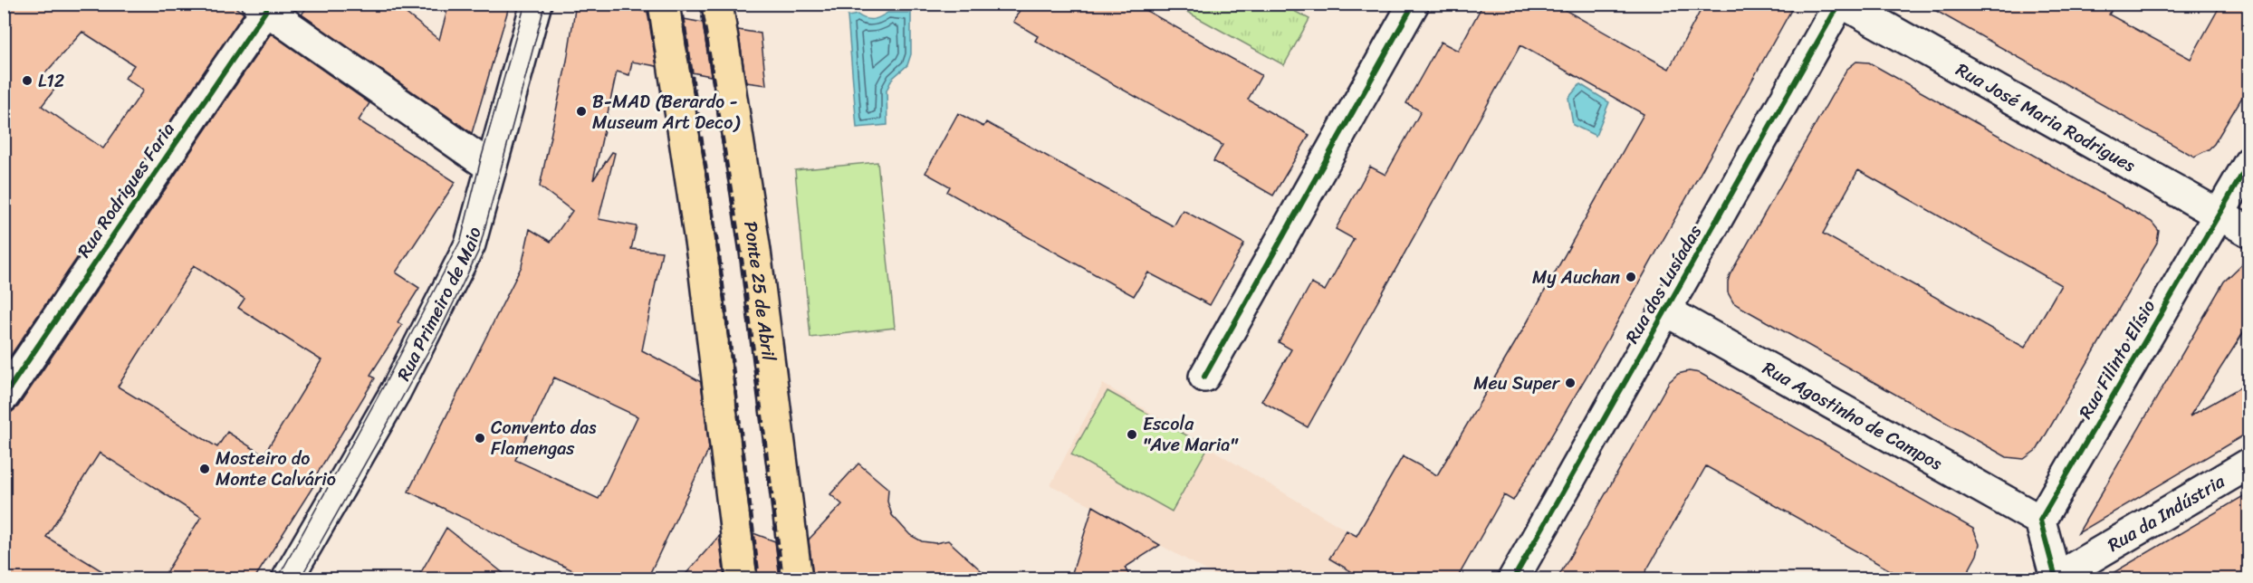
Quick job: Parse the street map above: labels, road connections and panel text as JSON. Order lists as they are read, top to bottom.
{
  "streets": {
    "highway": ["Ponte 25 de Abril"],
    "street": [
      "Rua José Maria Rodrigues",
      "Rua Rodrigues Faria",
      "Rua dos Lusíadas",
      "Rua Primeiro de Maio",
      "Rua Filinto Elísio",
      "Rua Agostinho de Campos",
      "Rua da Indústria"
    ]
  },
  "crossings": [
    ["Rua José Maria Rodrigues", "Rua Filinto Elísio"],
    ["Rua Rodrigues Faria", "Rua Primeiro de Maio"],
    ["Rua dos Lusíadas", "Rua Agostinho de Campos"],
    ["Rua Filinto Elísio", "Rua Agostinho de Campos"]
  ],
  "places": [
    "L12",
    "B-MAD (Berardo - Museum Art Deco)",
    "My Auchan",
    "Meu Super",
    "Escola \"Ave Maria\"",
    "Convento das Flamengas",
    "Mosteiro do Monte Calvário"
  ]
}
